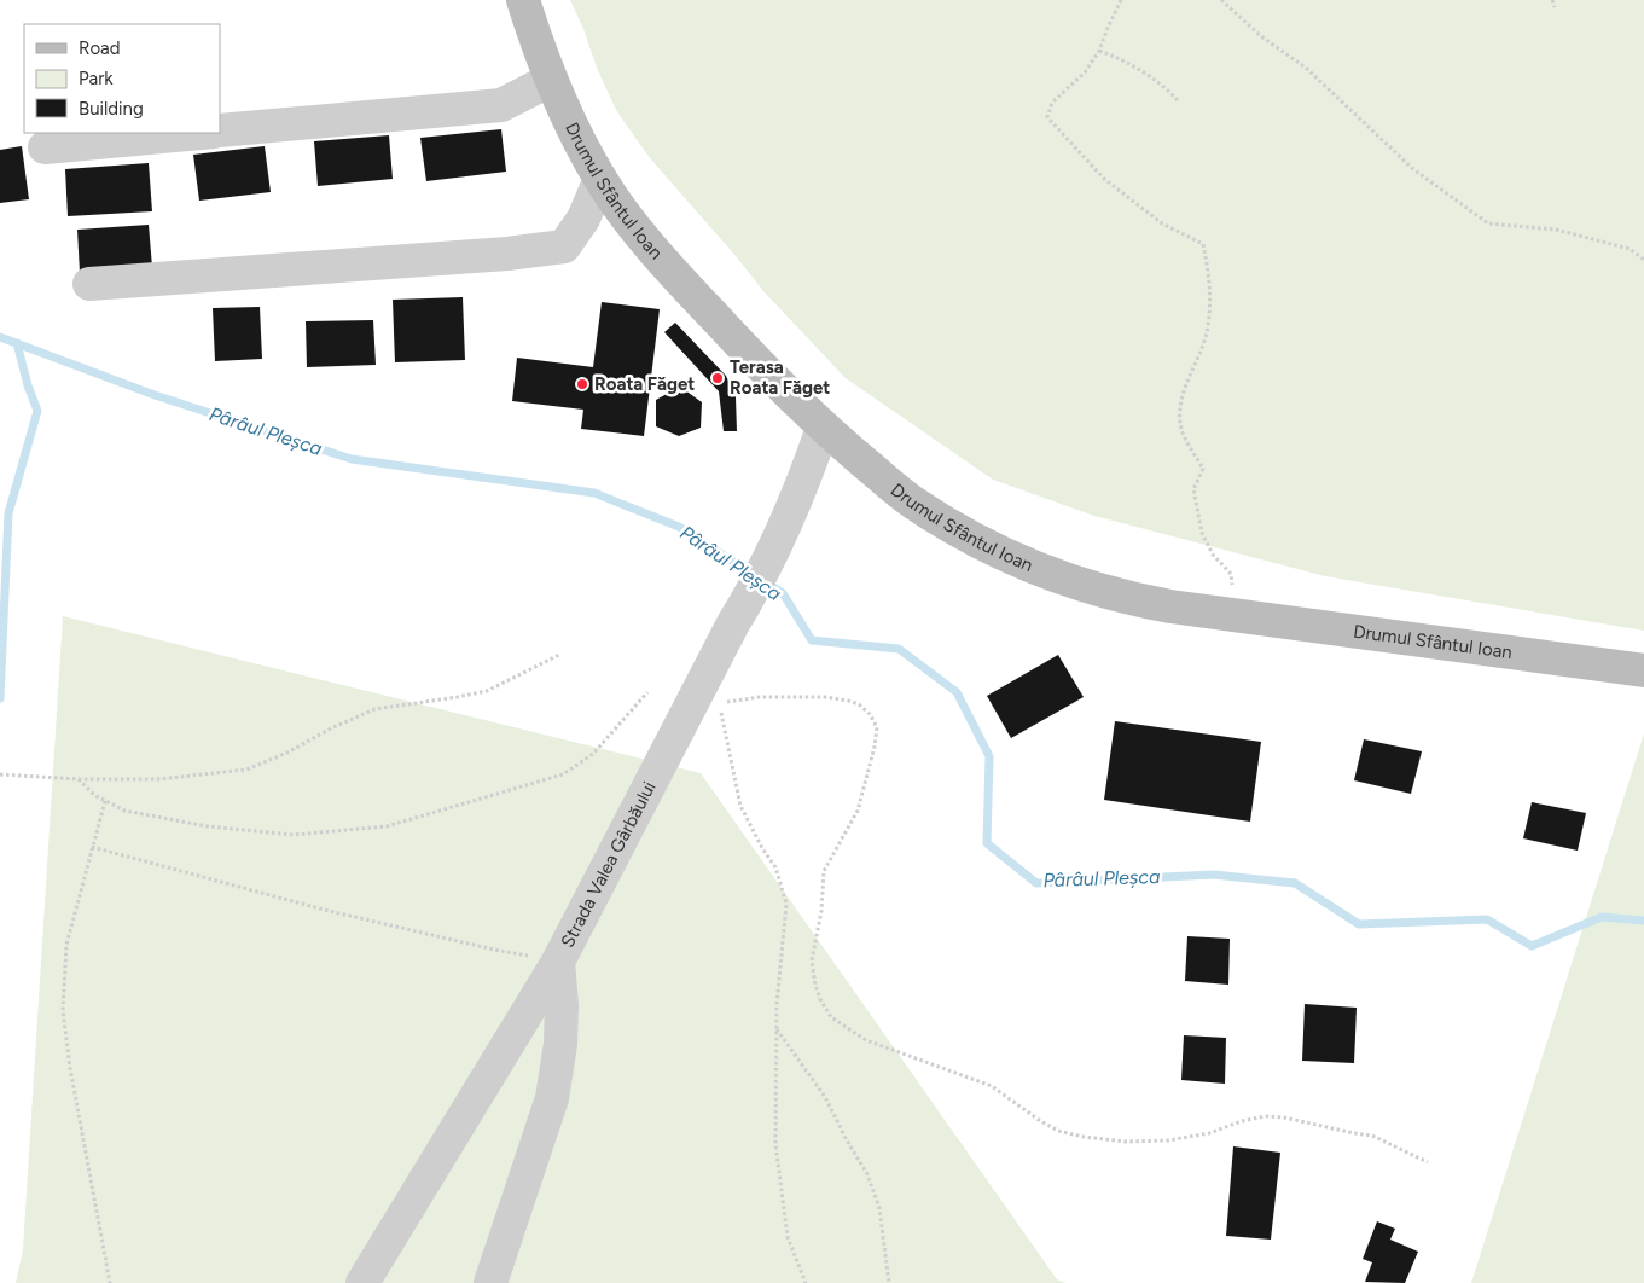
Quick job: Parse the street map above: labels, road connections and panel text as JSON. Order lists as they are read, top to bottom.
{
  "streets": {
    "main road": ["Drumul Sfântul Ioan"],
    "street": ["Strada Valea Gârbăului"]
  },
  "crossings": [
    ["Drumul Sfântul Ioan", "Strada Valea Gârbăului"]
  ],
  "water": ["Pârâul Pleșca"],
  "places": ["Terasa Roata Făget", "Roata Făget"],
  "legend": ["Road", "Park", "Building"]
}
